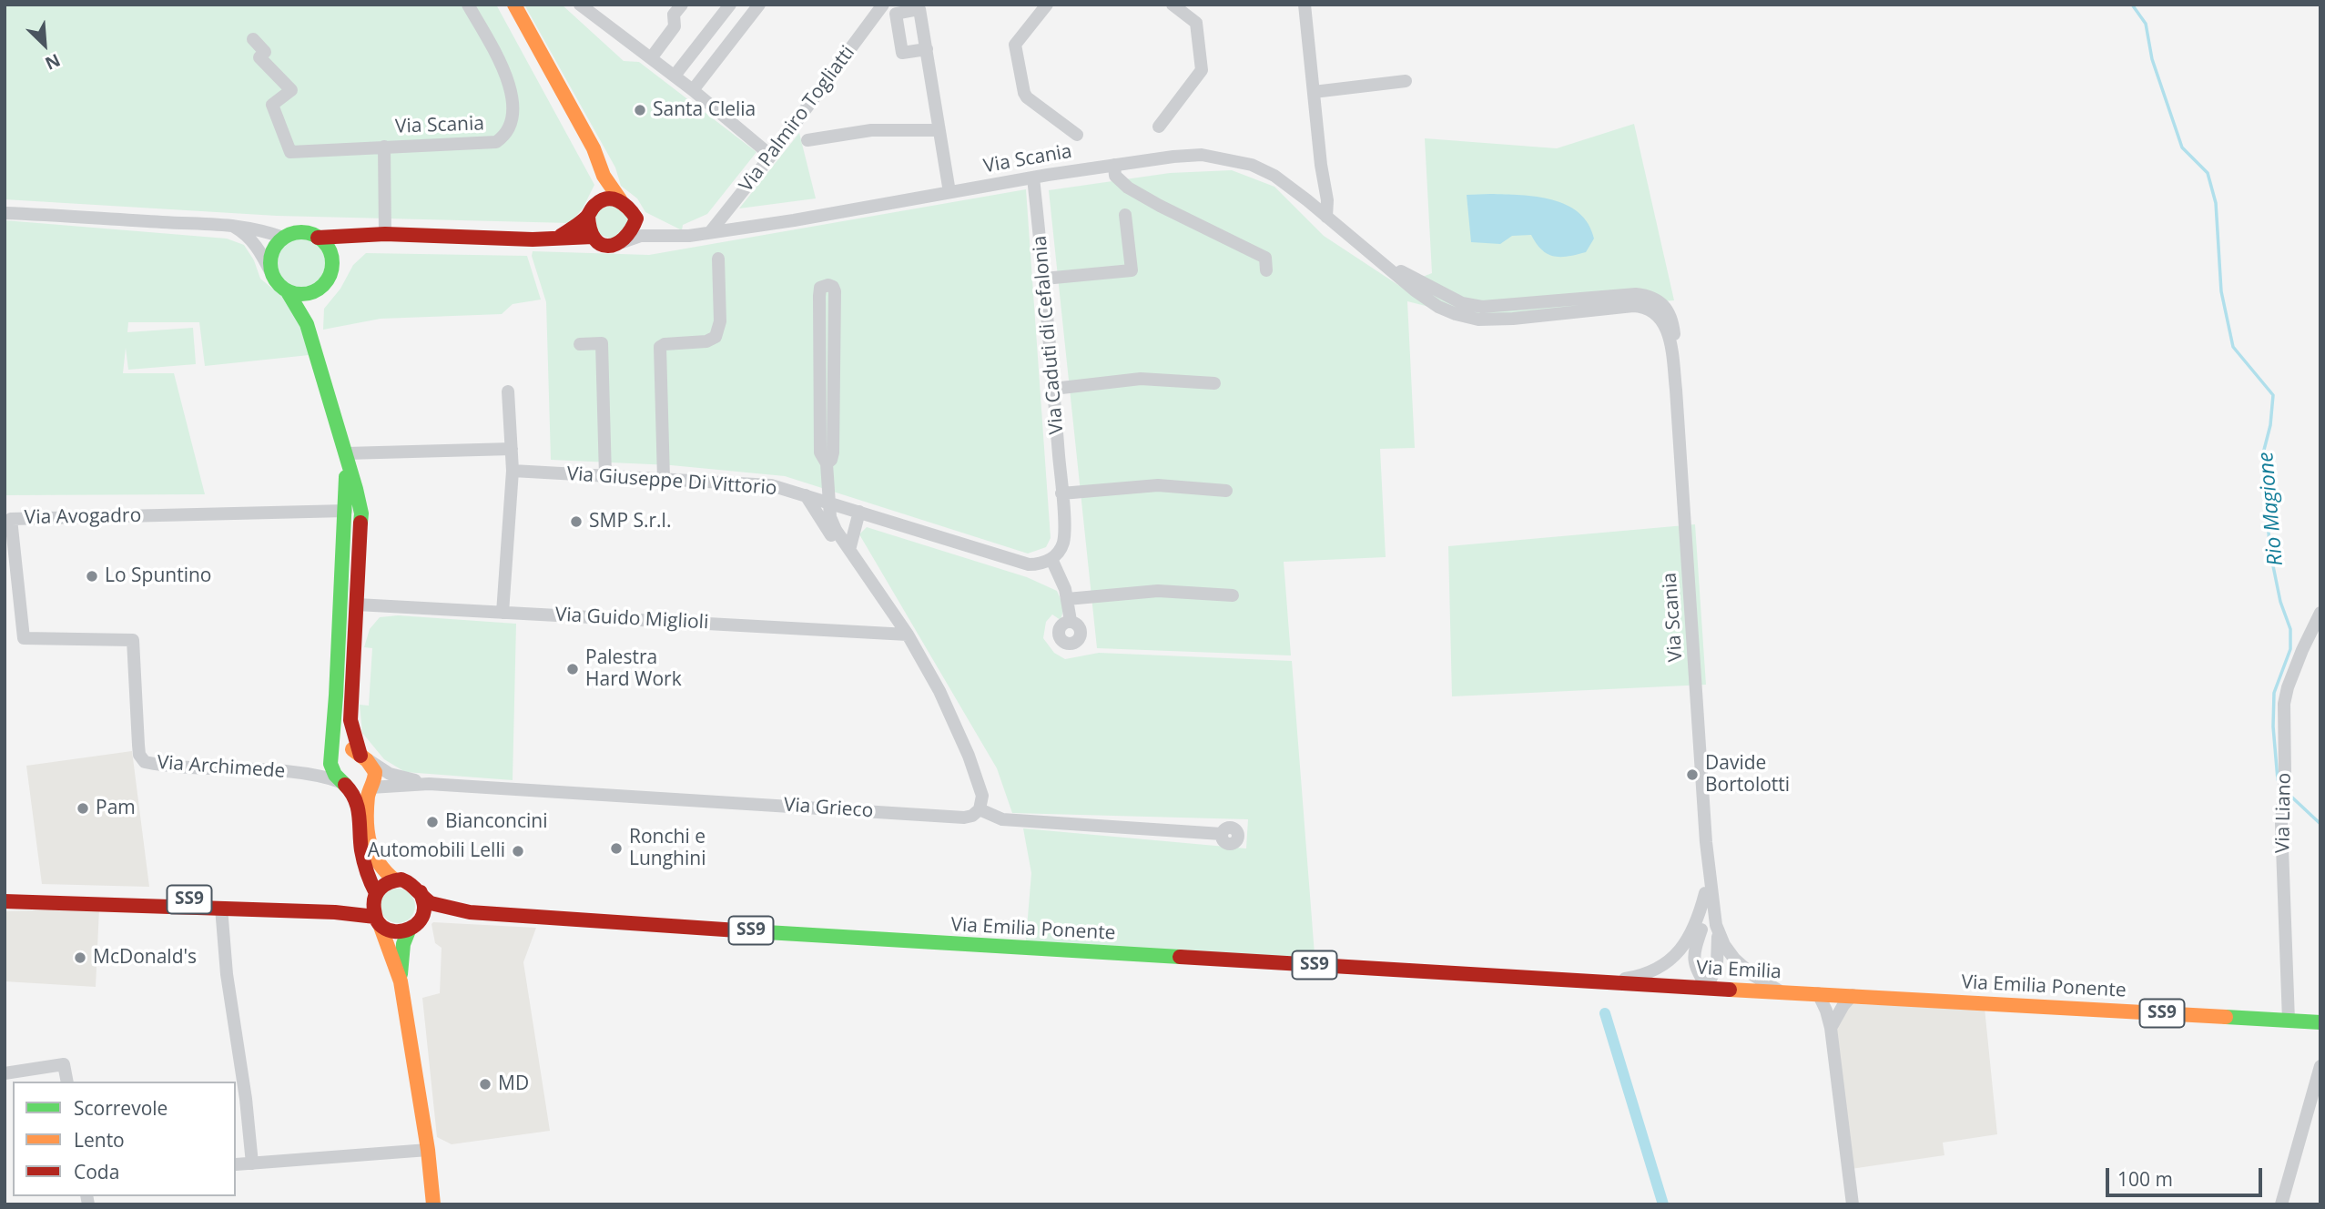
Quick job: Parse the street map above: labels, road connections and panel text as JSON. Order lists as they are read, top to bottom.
{
  "streets": {
    "main road": [
      "Via Scania",
      "SS9",
      "Via Emilia Ponente",
      "Via Emilia"
    ],
    "street": [
      "Via Palmiro Togliatti",
      "Via Caduti di Cefalonia",
      "Via Giuseppe Di Vittorio",
      "Via Avogadro",
      "Via Guido Miglioli",
      "Via Archimede",
      "Via Grieco",
      "Via Liano"
    ]
  },
  "crossings": [
    ["Via Palmiro Togliatti", "Via Scania"],
    ["Via Scania", "Via Caduti di Cefalonia"],
    ["Via Scania", "Via Emilia Ponente"],
    ["Via Scania", "Via Emilia"],
    ["Via Caduti di Cefalonia", "Via Giuseppe Di Vittorio"],
    ["Via Avogadro", "Via Archimede"],
    ["Via Liano", "Via Emilia Ponente"],
    ["SS9", "Via Emilia Ponente"],
    ["Via Emilia Ponente", "Via Emilia"]
  ],
  "water": ["Rio Magione"],
  "places": [
    "Santa Clelia",
    "SMP S.r.l.",
    "Lo Spuntino",
    "Palestra Hard Work",
    "Davide Bortolotti",
    "Pam",
    "Bianconcini",
    "Ronchi e Lunghini",
    "Automobili Lelli",
    "McDonald's",
    "MD"
  ],
  "legend": ["Scorrevole", "Lento", "Coda"],
  "scale_bar": "100 m",
  "north": "bottom right"
}
